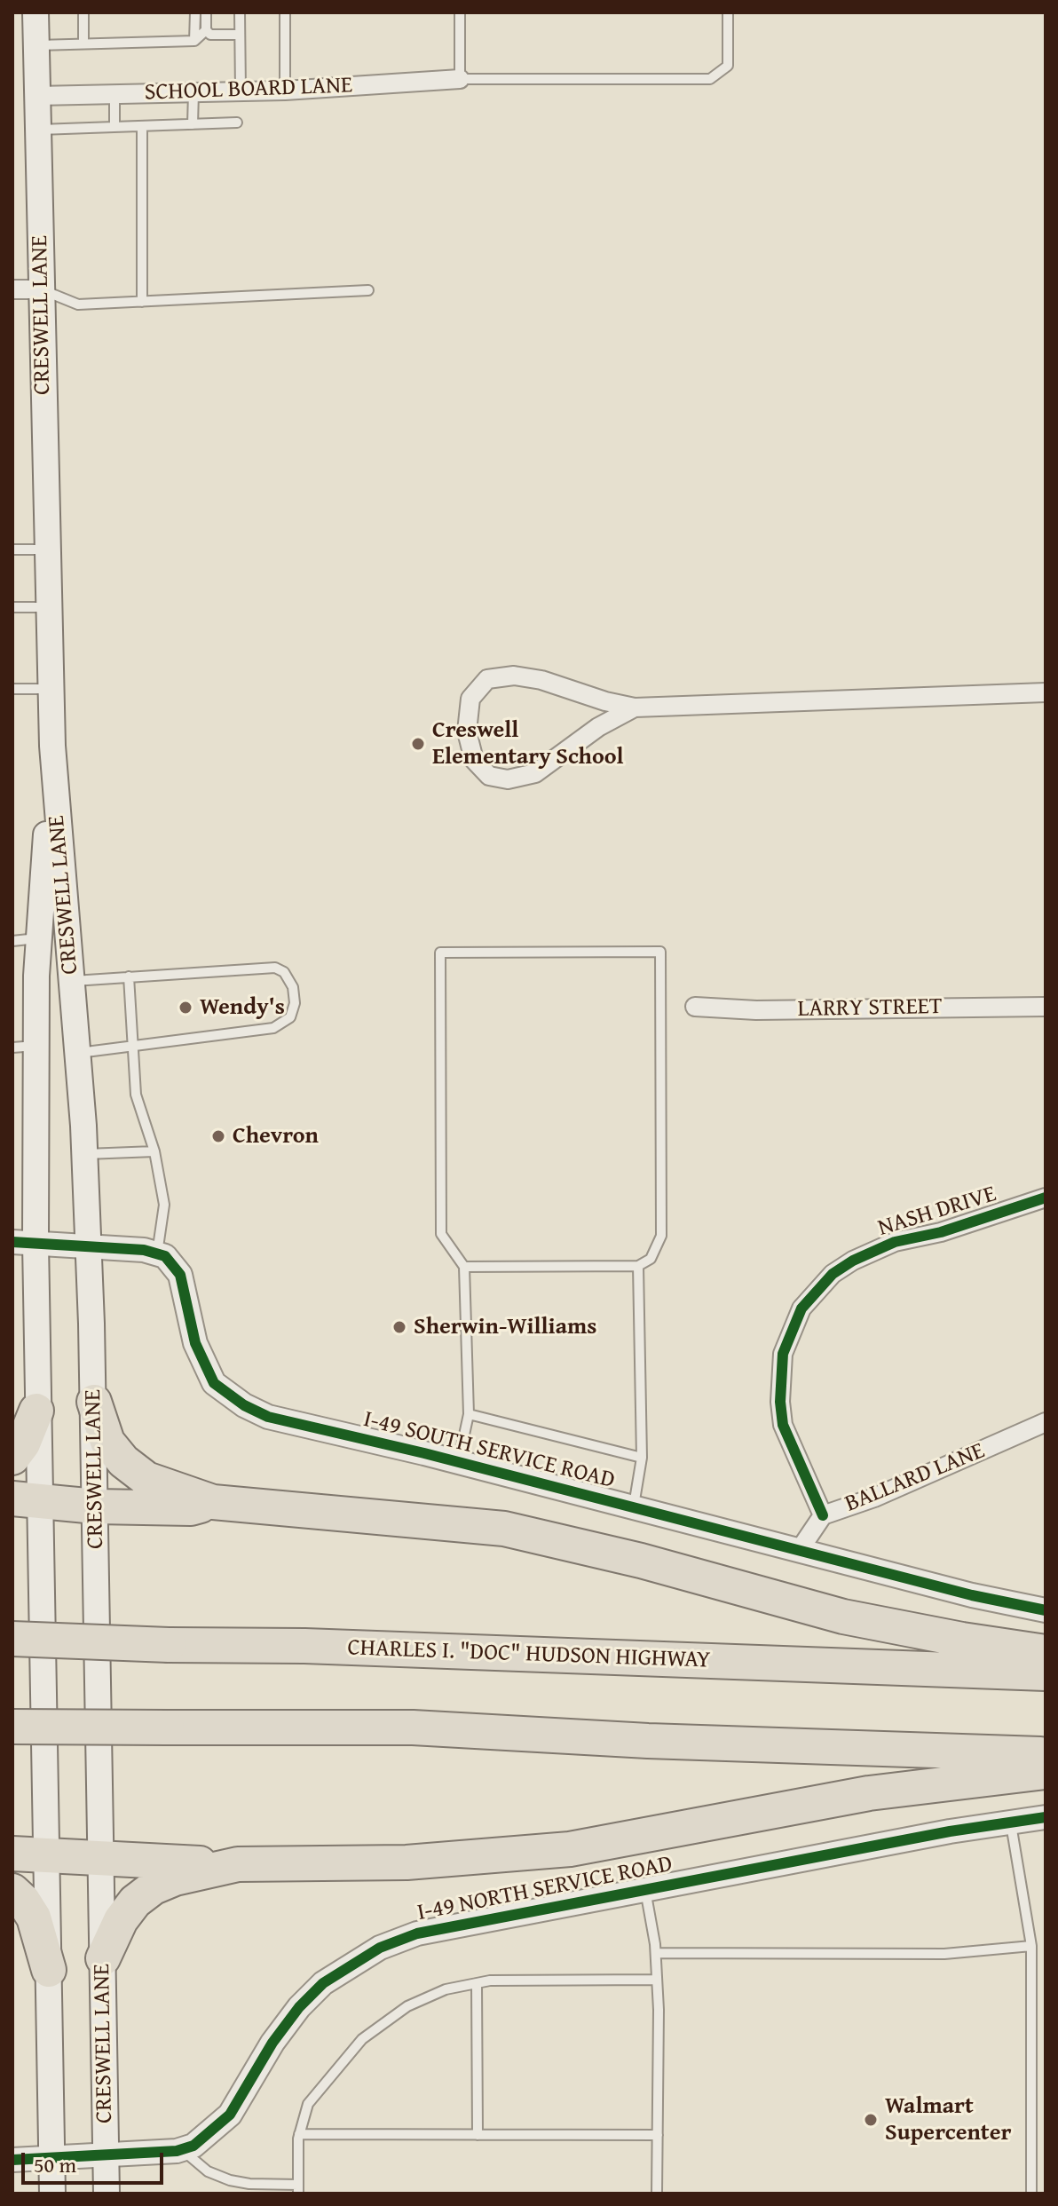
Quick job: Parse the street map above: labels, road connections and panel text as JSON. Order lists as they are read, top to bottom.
{
  "streets": {
    "highway": ["CHARLES I. \"DOC\" HUDSON HIGHWAY"],
    "main road": ["CRESWELL LANE"],
    "street": [
      "SCHOOL BOARD LANE",
      "LARRY STREET",
      "NASH DRIVE",
      "I-49 SOUTH SERVICE ROAD",
      "BALLARD LANE",
      "I-49 NORTH SERVICE ROAD"
    ]
  },
  "crossings": [
    ["SCHOOL BOARD LANE", "CRESWELL LANE"],
    ["CRESWELL LANE", "I-49 NORTH SERVICE ROAD"],
    ["NASH DRIVE", "BALLARD LANE"],
    ["I-49 SOUTH SERVICE ROAD", "BALLARD LANE"]
  ],
  "places": [
    "Creswell Elementary School",
    "Wendy's",
    "Chevron",
    "Sherwin-Williams",
    "Walmart Supercenter"
  ],
  "scale_bar": "50 m"
}
